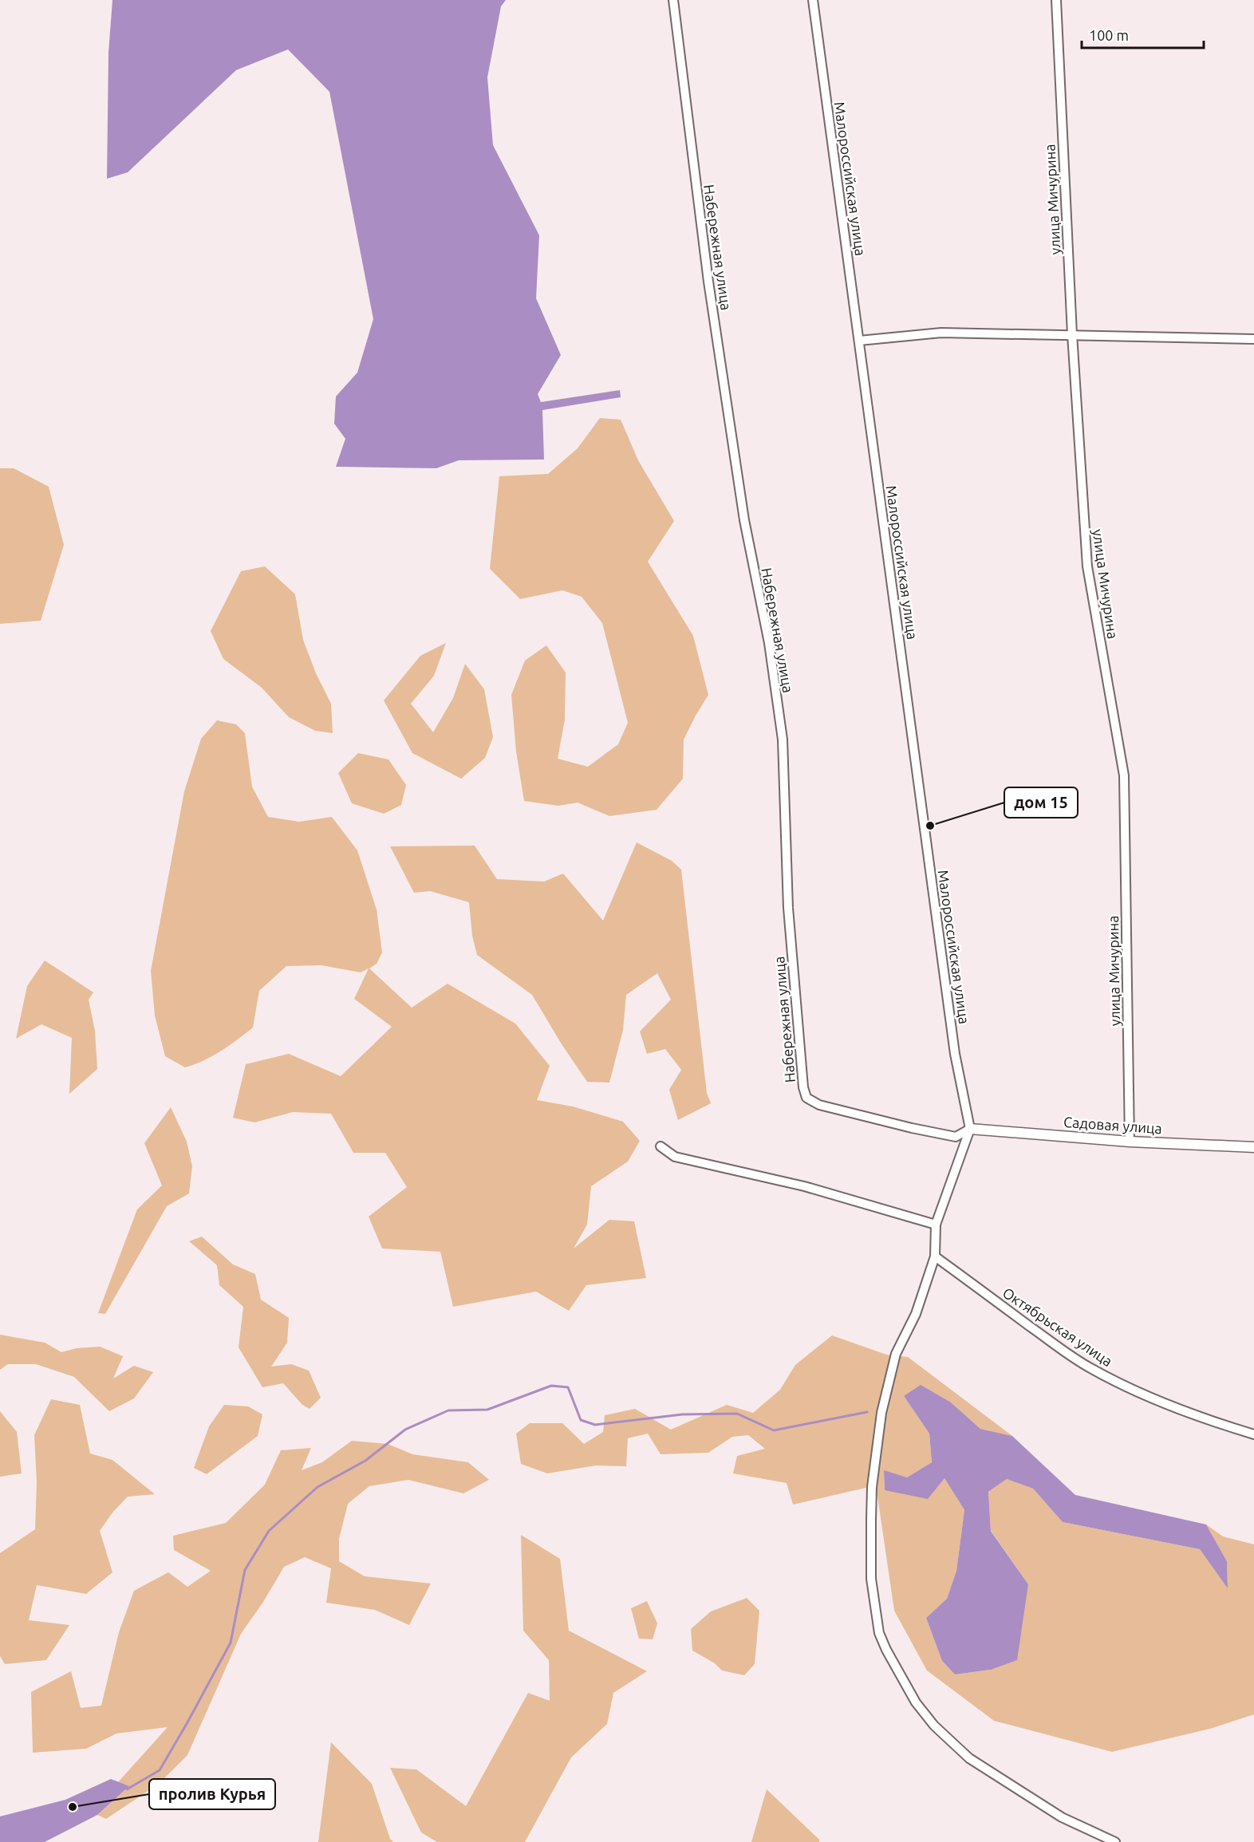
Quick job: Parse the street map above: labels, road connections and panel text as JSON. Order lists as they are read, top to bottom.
{
  "streets": {
    "street": [
      "Малороссийская улица",
      "улица Мичурина",
      "Набережная улица",
      "Садовая улица",
      "Октябрьская улица"
    ]
  },
  "crossings": [
    ["Малороссийская улица", "Набережная улица"],
    ["Малороссийская улица", "Садовая улица"],
    ["улица Мичурина", "Садовая улица"],
    ["Набережная улица", "Садовая улица"]
  ],
  "places": ["дом 15", "пролив Курья"],
  "scale_bar": "100 m"
}
